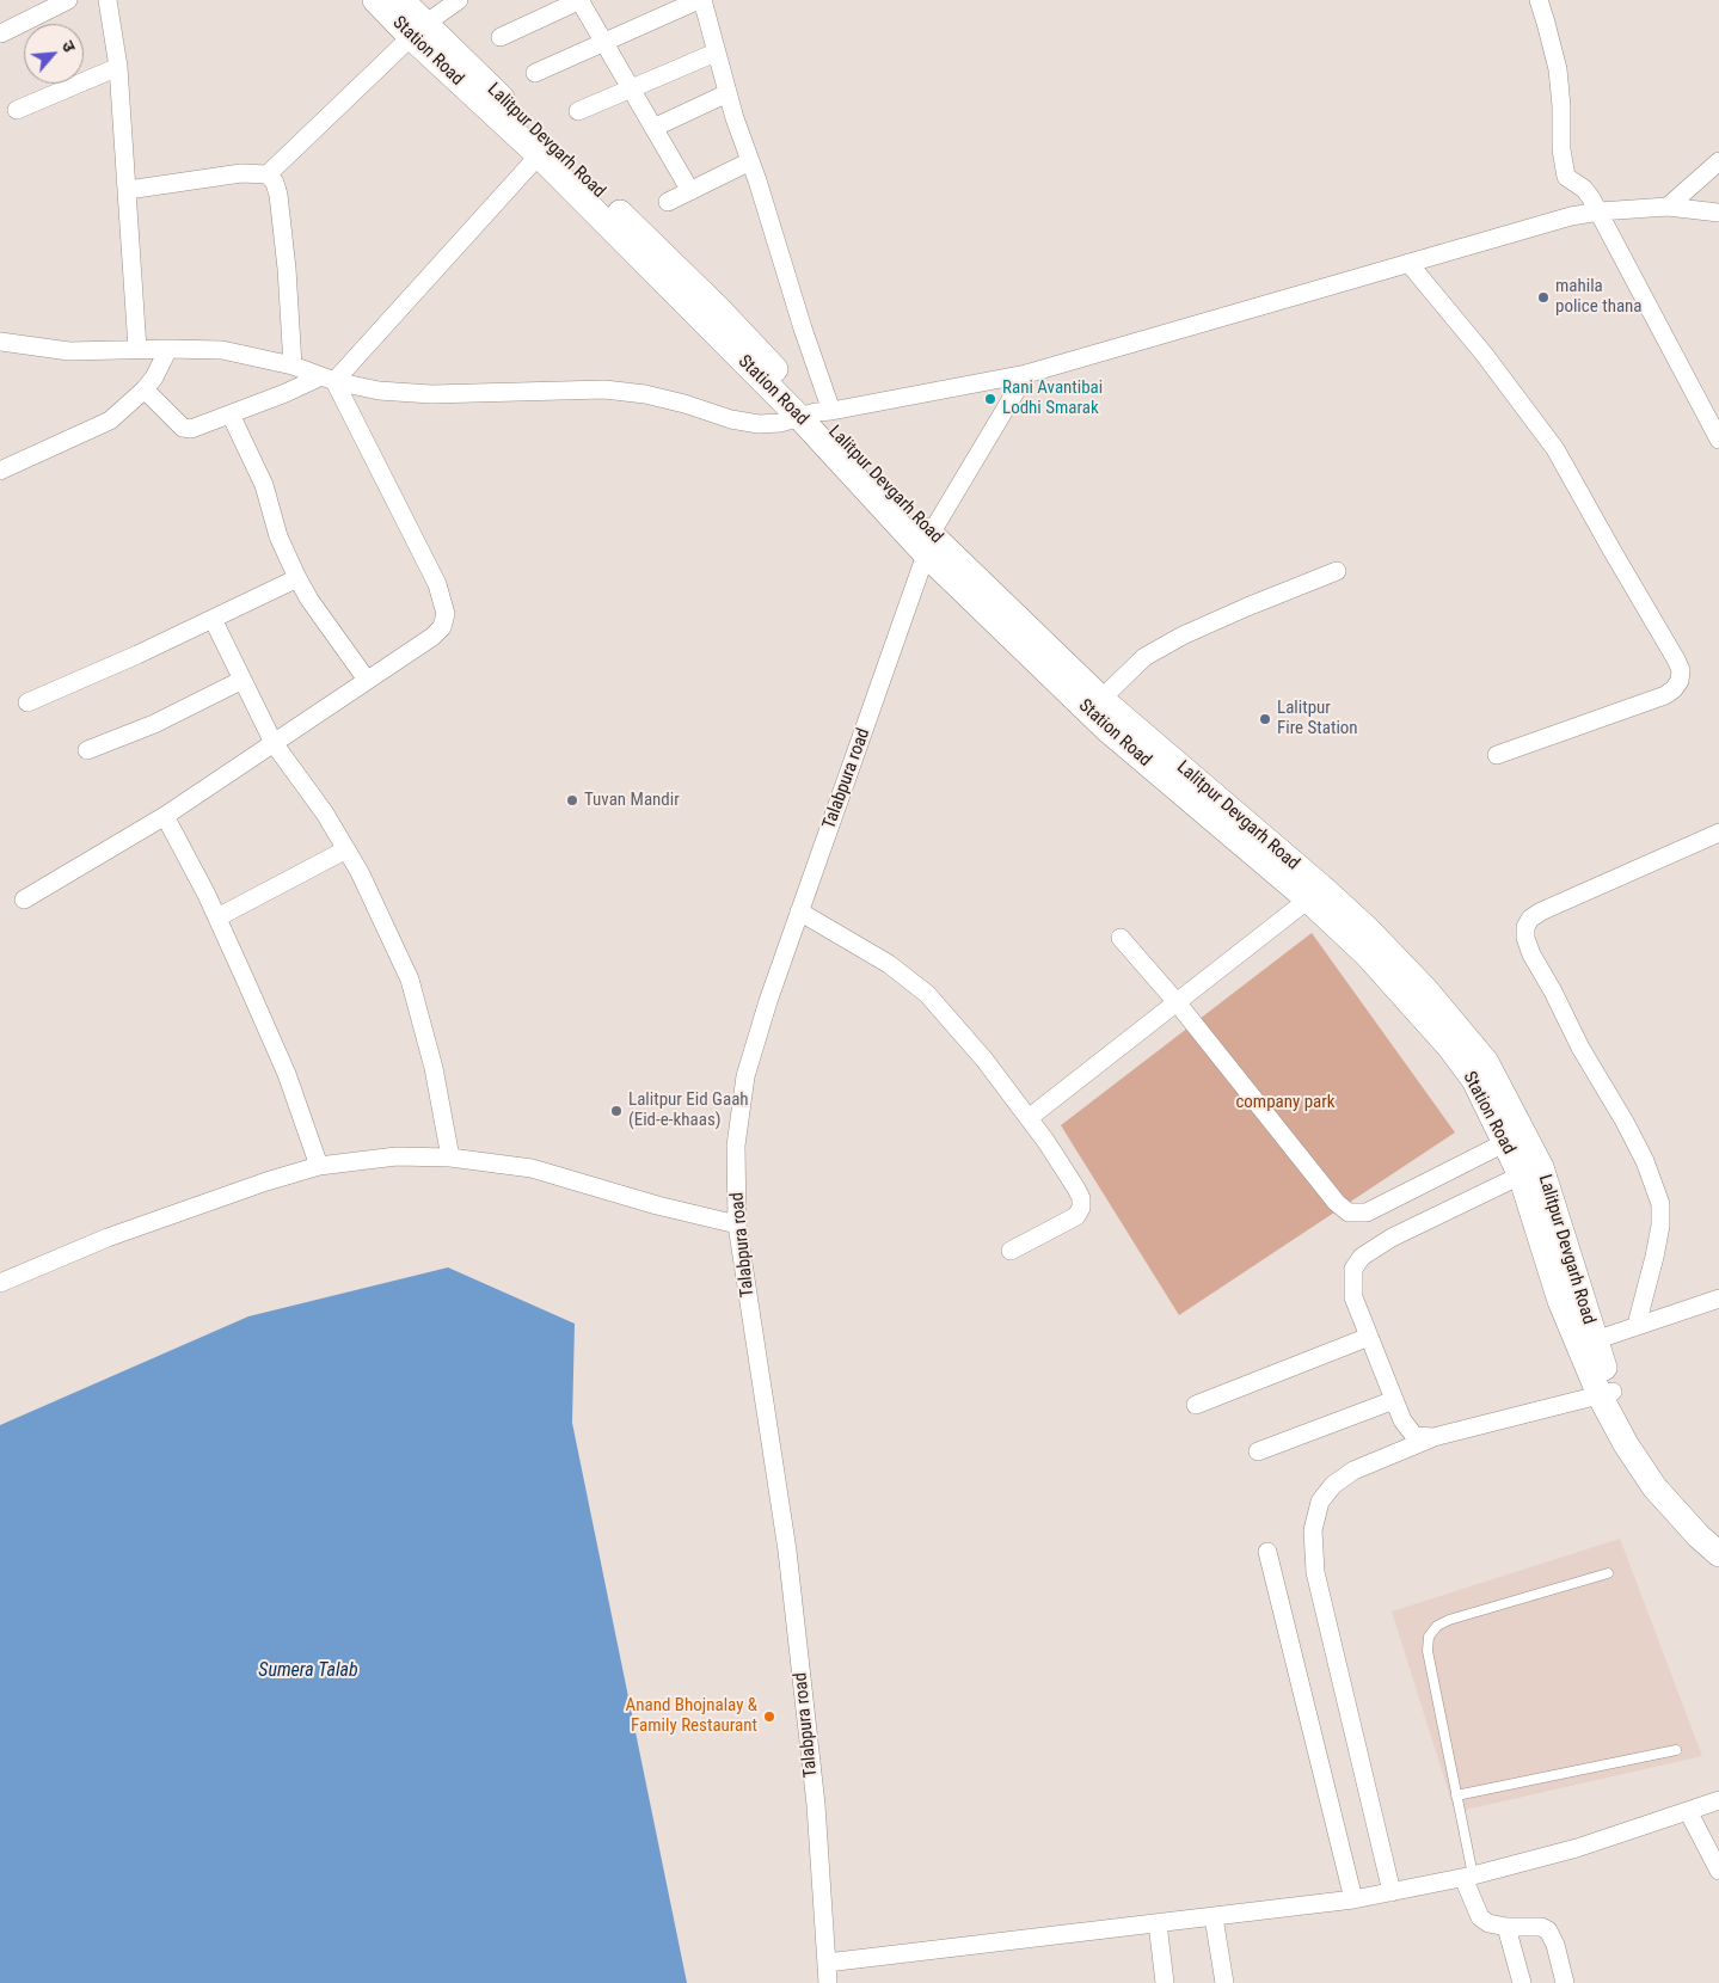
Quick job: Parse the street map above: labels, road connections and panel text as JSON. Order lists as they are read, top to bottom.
{
  "streets": {
    "main road": ["Station Road", "Lalitpur Devgarh Road"],
    "street": ["Talabpura road"]
  },
  "crossings": [
    ["Station Road", "Lalitpur Devgarh Road"],
    ["Station Road", "Talabpura road"],
    ["Lalitpur Devgarh Road", "Talabpura road"]
  ],
  "water": ["Sumera Talab"],
  "parks": ["company park"],
  "places": [
    "mahila police thana",
    "Rani Avantibai Lodhi Smarak",
    "Lalitpur Fire Station",
    "Tuvan Mandir",
    "Lalitpur Eid Gaah (Eid-e-khaas)",
    "Anand Bhojnalay & Family Restaurant"
  ],
  "north": "top right"
}
